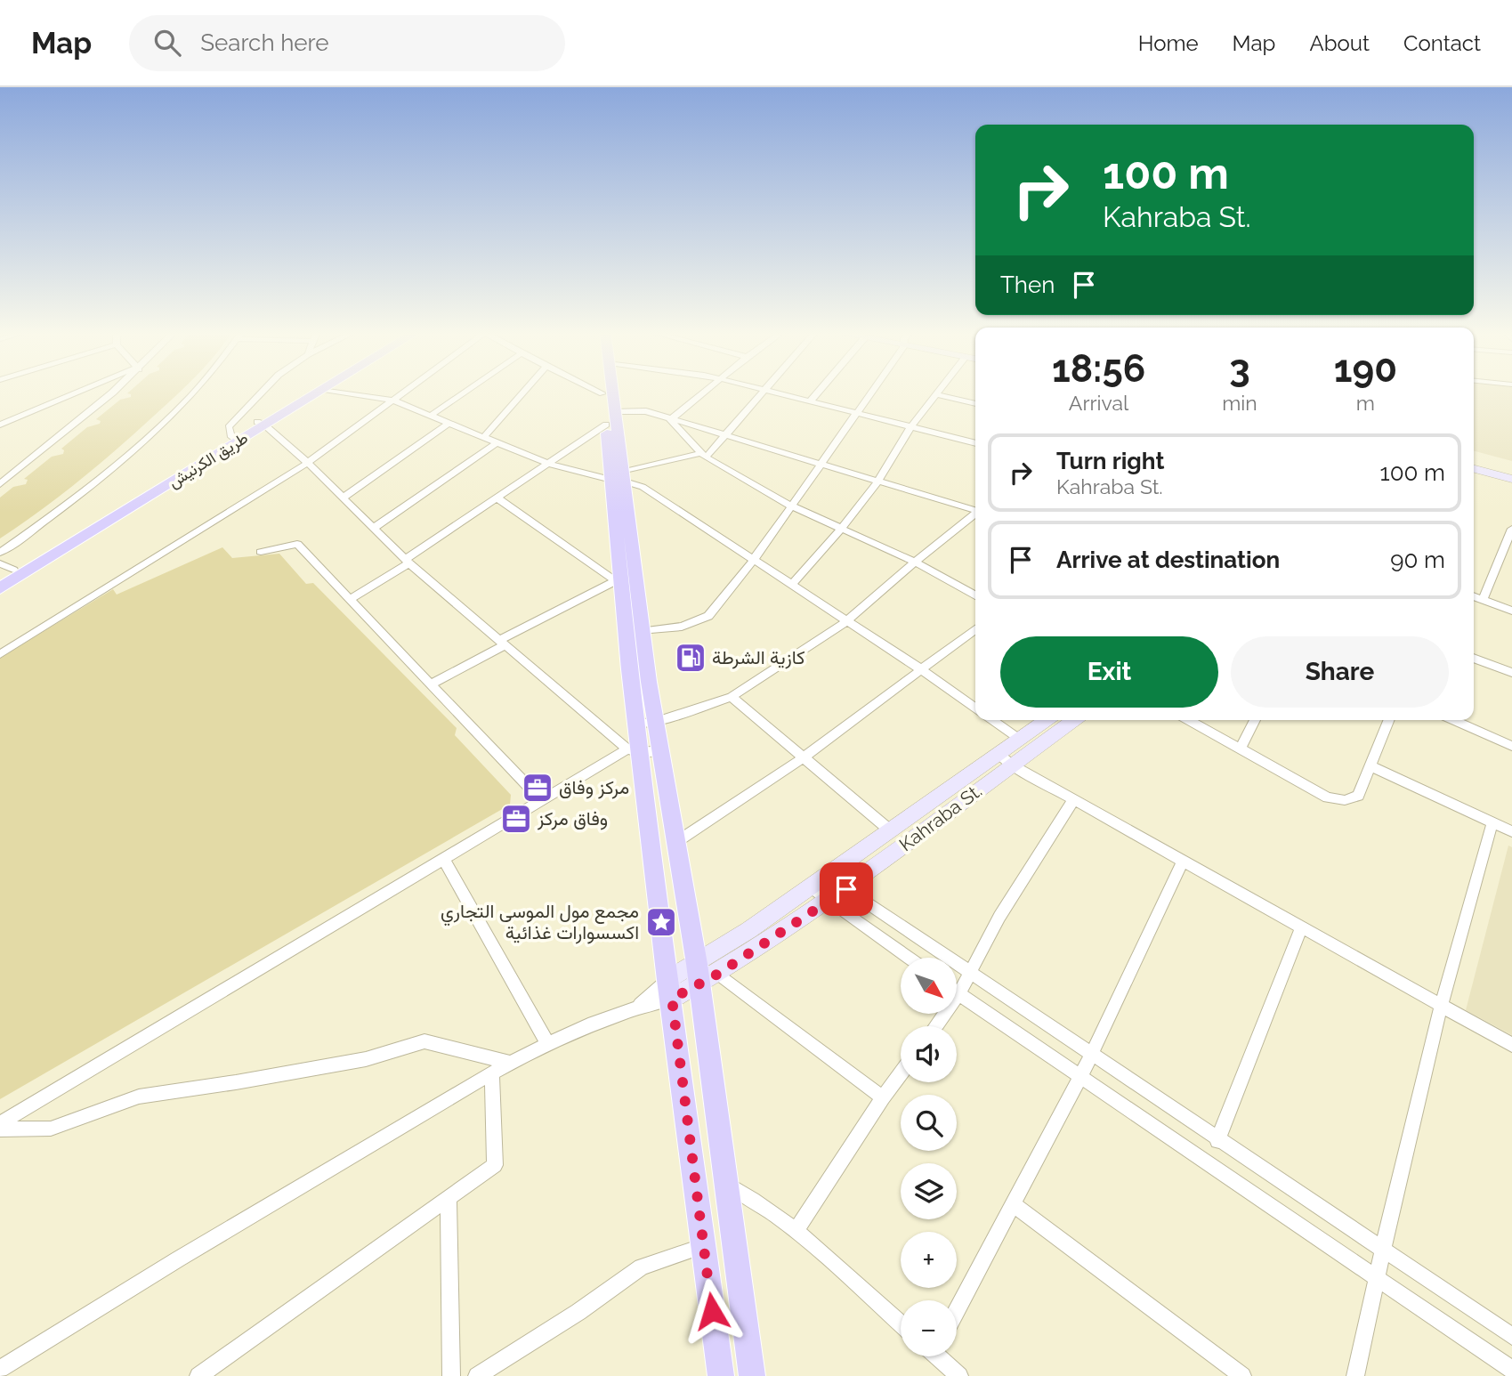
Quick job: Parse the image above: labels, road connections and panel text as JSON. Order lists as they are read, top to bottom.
{
  "streets": {
    "main road": ["طريق الكرنيش", "Kahraba St."]
  },
  "places": {
    "fuel station": ["كازية الشرطة"],
    "office": ["مركز وفاق", "وفاق مركز"],
    "place": ["مجمع مول الموسى التجاري اكسسوارات غذائية"]
  },
  "north": "bottom right",
  "page": {
    "header": "Map",
    "search": "Search here",
    "nav": [
      "Home",
      "Map",
      "About",
      "Contact"
    ],
    "turn": ["100 m", "Kahraba St."],
    "then": "Then",
    "eta": [
      "18:56",
      "Arrival",
      "3",
      "min",
      "190",
      "m"
    ],
    "list": [
      {
        "name": "Turn right",
        "note": "Kahraba St.",
        "value": "100 m"
      },
      {
        "name": "Arrive at destination",
        "value": "90 m"
      }
    ],
    "buttons": ["Exit", "Share"],
    "map_buttons": ["+", "−"]
  }
}
